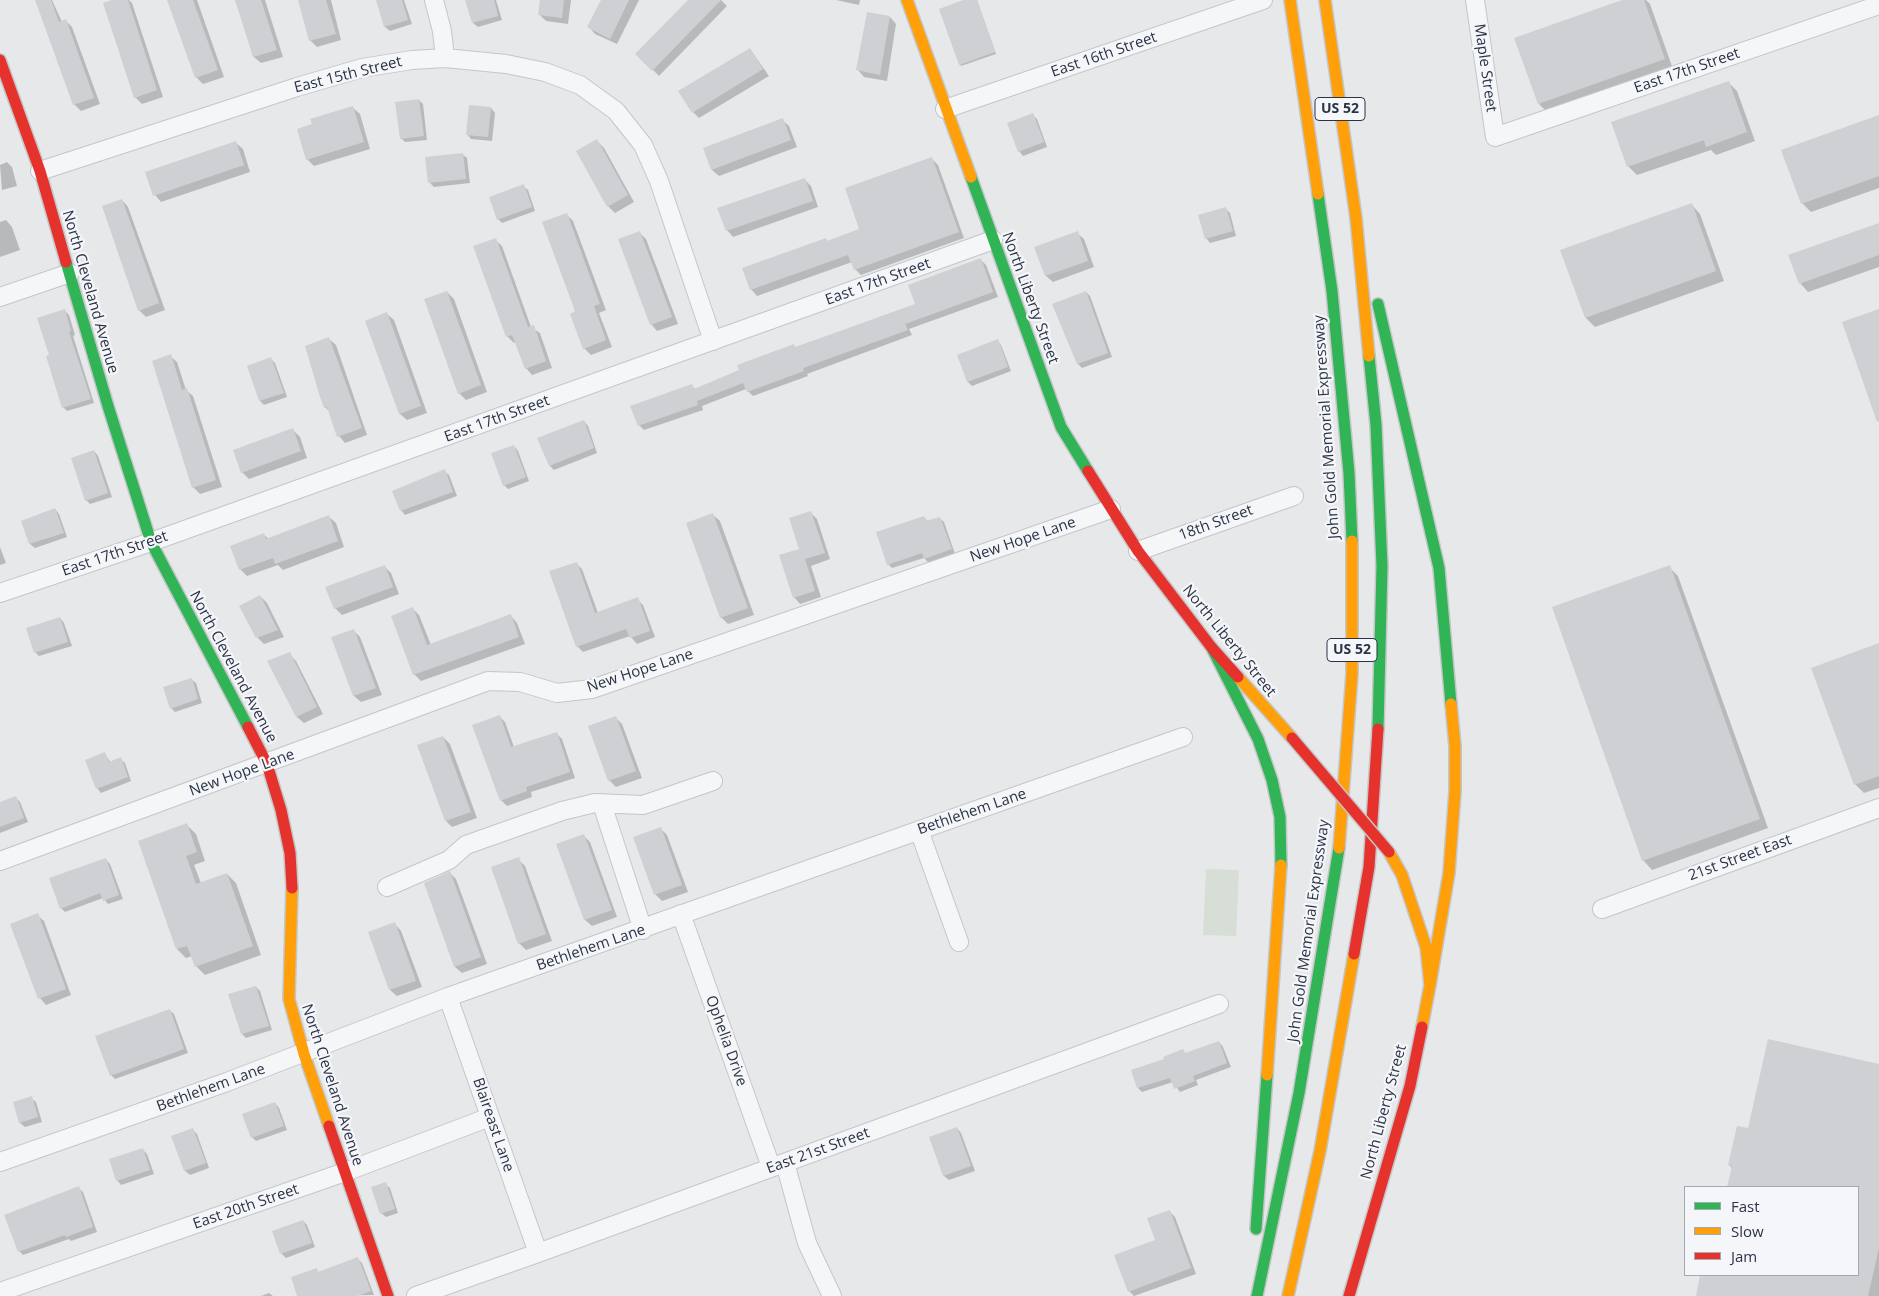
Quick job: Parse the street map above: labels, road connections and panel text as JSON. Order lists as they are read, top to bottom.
{
  "streets": {
    "main road": [
      "US 52",
      "North Cleveland Avenue",
      "North Liberty Street",
      "John Gold Memorial Expressway"
    ],
    "street": [
      "East 16th Street",
      "Maple Street",
      "East 17th Street",
      "East 15th Street",
      "18th Street",
      "New Hope Lane",
      "Bethlehem Lane",
      "21st Street East",
      "Ophelia Drive",
      "Blaireast Lane",
      "East 21st Street",
      "East 20th Street"
    ]
  },
  "crossings": [
    ["East 16th Street", "North Liberty Street"],
    ["Maple Street", "East 17th Street"],
    ["East 17th Street", "East 15th Street"],
    ["East 17th Street", "North Cleveland Avenue"],
    ["East 17th Street", "North Liberty Street"],
    ["East 15th Street", "North Cleveland Avenue"],
    ["North Cleveland Avenue", "New Hope Lane"],
    ["North Cleveland Avenue", "Bethlehem Lane"],
    ["North Cleveland Avenue", "East 20th Street"],
    ["North Liberty Street", "18th Street"],
    ["North Liberty Street", "New Hope Lane"],
    ["Bethlehem Lane", "Ophelia Drive"],
    ["Bethlehem Lane", "Blaireast Lane"],
    ["Ophelia Drive", "East 21st Street"],
    ["Blaireast Lane", "East 21st Street"],
    ["Blaireast Lane", "East 20th Street"]
  ],
  "legend": ["Fast", "Slow", "Jam"]
}
